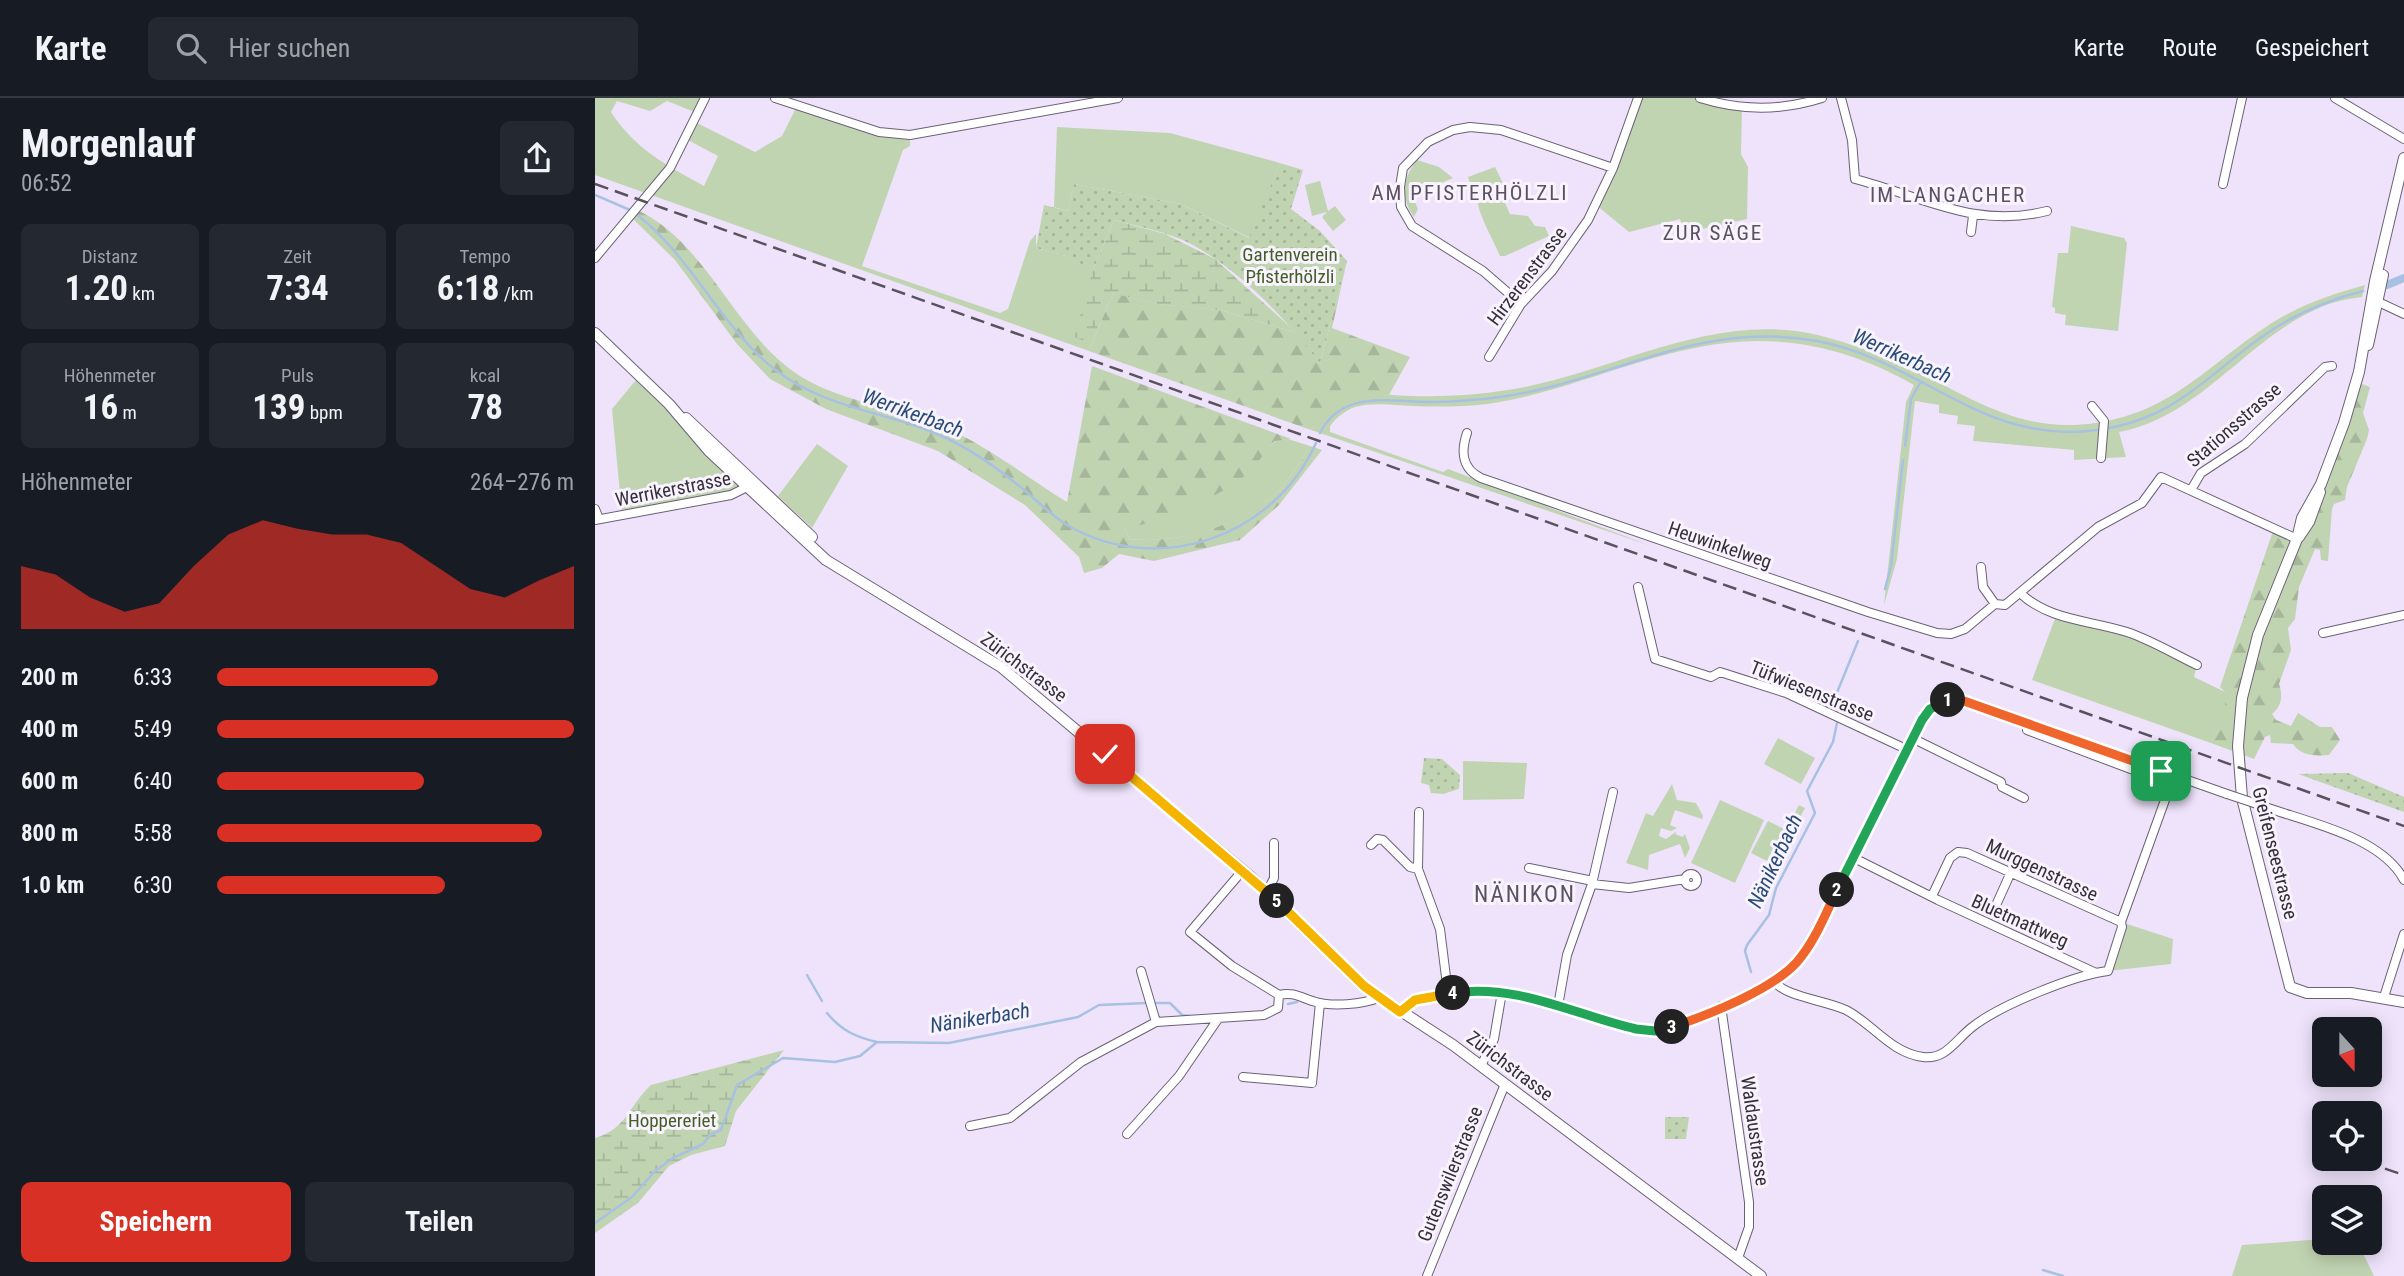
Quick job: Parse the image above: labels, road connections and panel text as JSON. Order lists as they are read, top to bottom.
{
  "streets": {
    "main road": ["Zürichstrasse", "Greifenseestrasse"],
    "street": [
      "Hirzerenstrasse",
      "Stationsstrasse",
      "Werrikerstrasse",
      "Heuwinkelweg",
      "Tüfwiesenstrasse",
      "Murggenstrasse",
      "Bluetmattweg",
      "Waldaustrasse",
      "Gutenswilerstrasse"
    ]
  },
  "crossings": [
    ["Stationsstrasse", "Heuwinkelweg"],
    ["Werrikerstrasse", "Zürichstrasse"],
    ["Zürichstrasse", "Waldaustrasse"],
    ["Zürichstrasse", "Gutenswilerstrasse"],
    ["Murggenstrasse", "Bluetmattweg"]
  ],
  "districts": [
    "AM PFISTERHÖLZLI",
    "IM LANGACHER",
    "ZUR SÄGE",
    "NÄNIKON"
  ],
  "water": ["Werrikerbach", "Nänikerbach"],
  "parks": ["Gartenverein Pfisterhölzli", "Hoppereriet"],
  "north": "bottom",
  "page": {
    "header": "Karte",
    "search": "Hier suchen",
    "nav": ["Karte", "Route", "Gespeichert"],
    "heading": ["Morgenlauf", "06:52"],
    "stats": [
      ["Distanz", "1.20 km"],
      ["Zeit", "7:34"],
      ["Tempo", "6:18 /km"],
      ["Höhenmeter", "16 m"],
      ["Puls", "139 bpm"],
      ["kcal", "78"]
    ],
    "chart": ["Höhenmeter", "264–276 m"],
    "list": [
      {
        "name": "200 m",
        "note": "6:33"
      },
      {
        "name": "400 m",
        "note": "5:49"
      },
      {
        "name": "600 m",
        "note": "6:40"
      },
      {
        "name": "800 m",
        "note": "5:58"
      },
      {
        "name": "1.0 km",
        "note": "6:30"
      }
    ],
    "pins": [
      "1",
      "2",
      "5",
      "4",
      "3"
    ],
    "buttons": ["Speichern", "Teilen"]
  }
}
